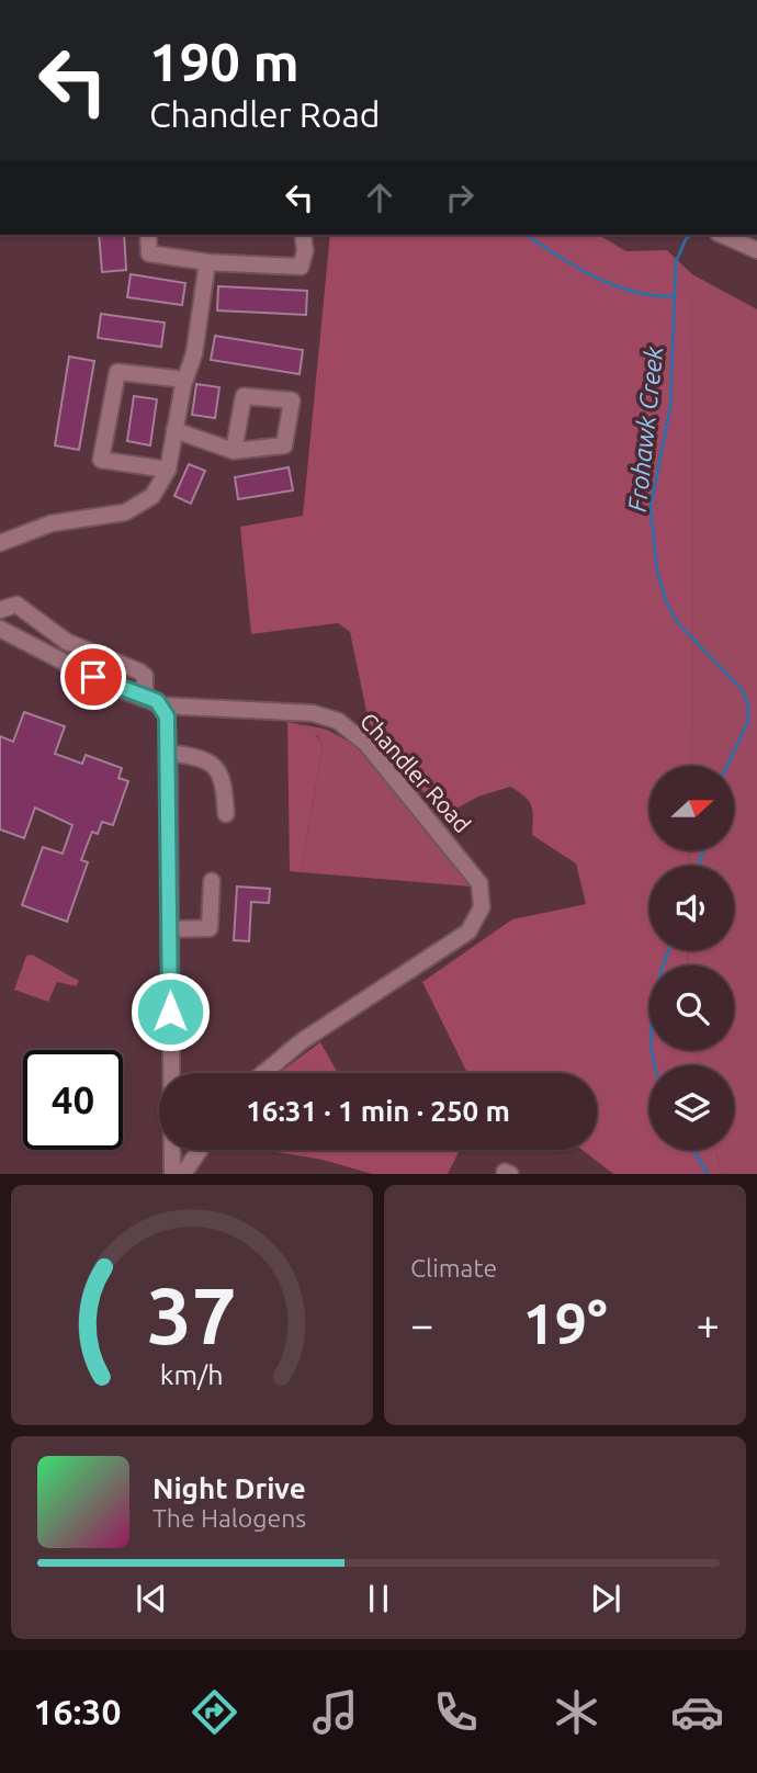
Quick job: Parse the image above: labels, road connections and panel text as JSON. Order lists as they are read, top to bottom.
{
  "streets": {
    "street": ["Chandler Road"]
  },
  "water": ["Frohawk Creek"],
  "north": "right",
  "page": {
    "turn": ["190 m", "Chandler Road"],
    "limit": "40",
    "trip": "16:31 · 1 min · 250 m",
    "tile": "Climate",
    "heat": ["−", "19°", "+"],
    "song": ["Night Drive", "The Halogens"],
    "tabs": "16:30",
    "gauge": ["37", "km/h"]
  }
}
